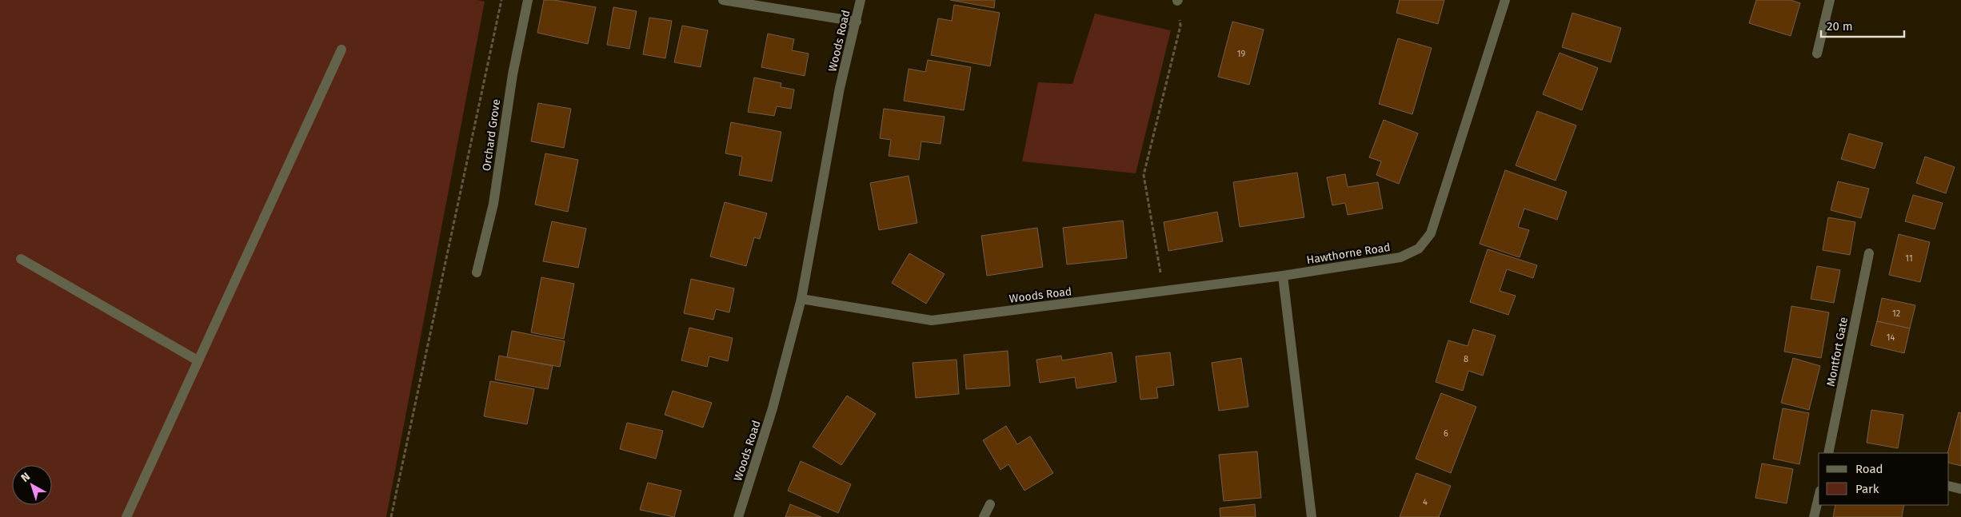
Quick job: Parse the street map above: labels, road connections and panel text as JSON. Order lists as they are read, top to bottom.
{
  "streets": {
    "street": [
      "Woods Road",
      "Orchard Grove",
      "Hawthorne Road",
      "Montfort Gate"
    ]
  },
  "crossings": [
    ["Woods Road", "Hawthorne Road"]
  ],
  "house_numbers": [
    "19",
    "11",
    "12",
    "14",
    "8",
    "6",
    "4"
  ],
  "legend": ["Road", "Park"],
  "scale_bar": "20 m",
  "north": "top left"
}
